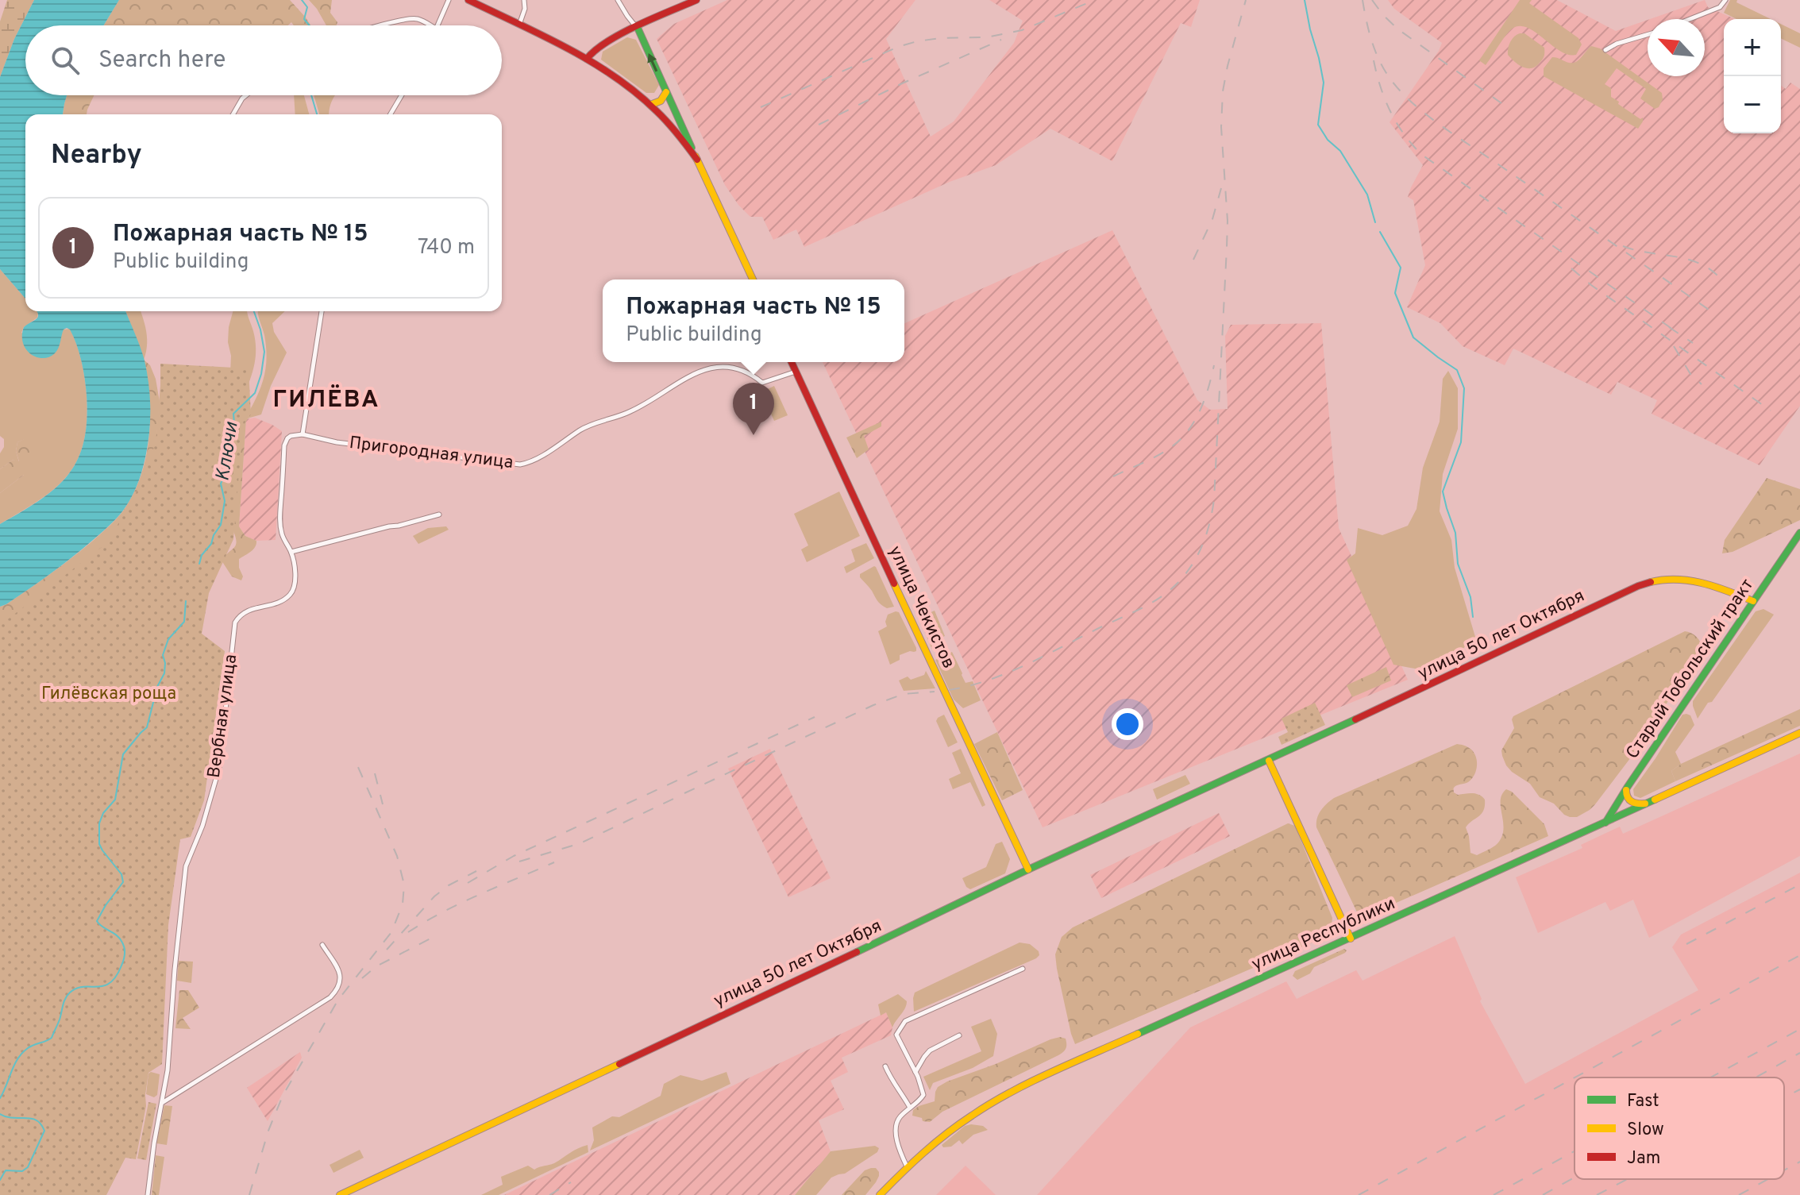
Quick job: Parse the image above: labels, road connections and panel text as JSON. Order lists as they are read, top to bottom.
{
  "streets": {
    "main road": [
      "улица Чекистов",
      "улица 50 лет Октября",
      "Старый Тобольский тракт",
      "улица Республики"
    ],
    "street": ["Пригородная улица", "Вербная улица"]
  },
  "crossings": [
    ["Пригородная улица", "улица Чекистов"],
    ["улица Чекистов", "улица 50 лет Октября"],
    ["улица 50 лет Октября", "Старый Тобольский тракт"],
    ["Старый Тобольский тракт", "улица Республики"]
  ],
  "districts": ["ГИЛЁВА"],
  "water": ["Ключи"],
  "parks": ["Гилёвская роща"],
  "legend": ["Fast", "Slow", "Jam"],
  "north": "top left",
  "page": {
    "map_buttons": ["+", "−"],
    "search": "Search here",
    "heading": "Nearby",
    "list": [
      {
        "mark": "1",
        "name": "Пожарная часть № 15",
        "note": "Public building",
        "value": "740 m"
      }
    ],
    "popup": ["Пожарная часть № 15", "Public building"],
    "pins": "1"
  }
}
